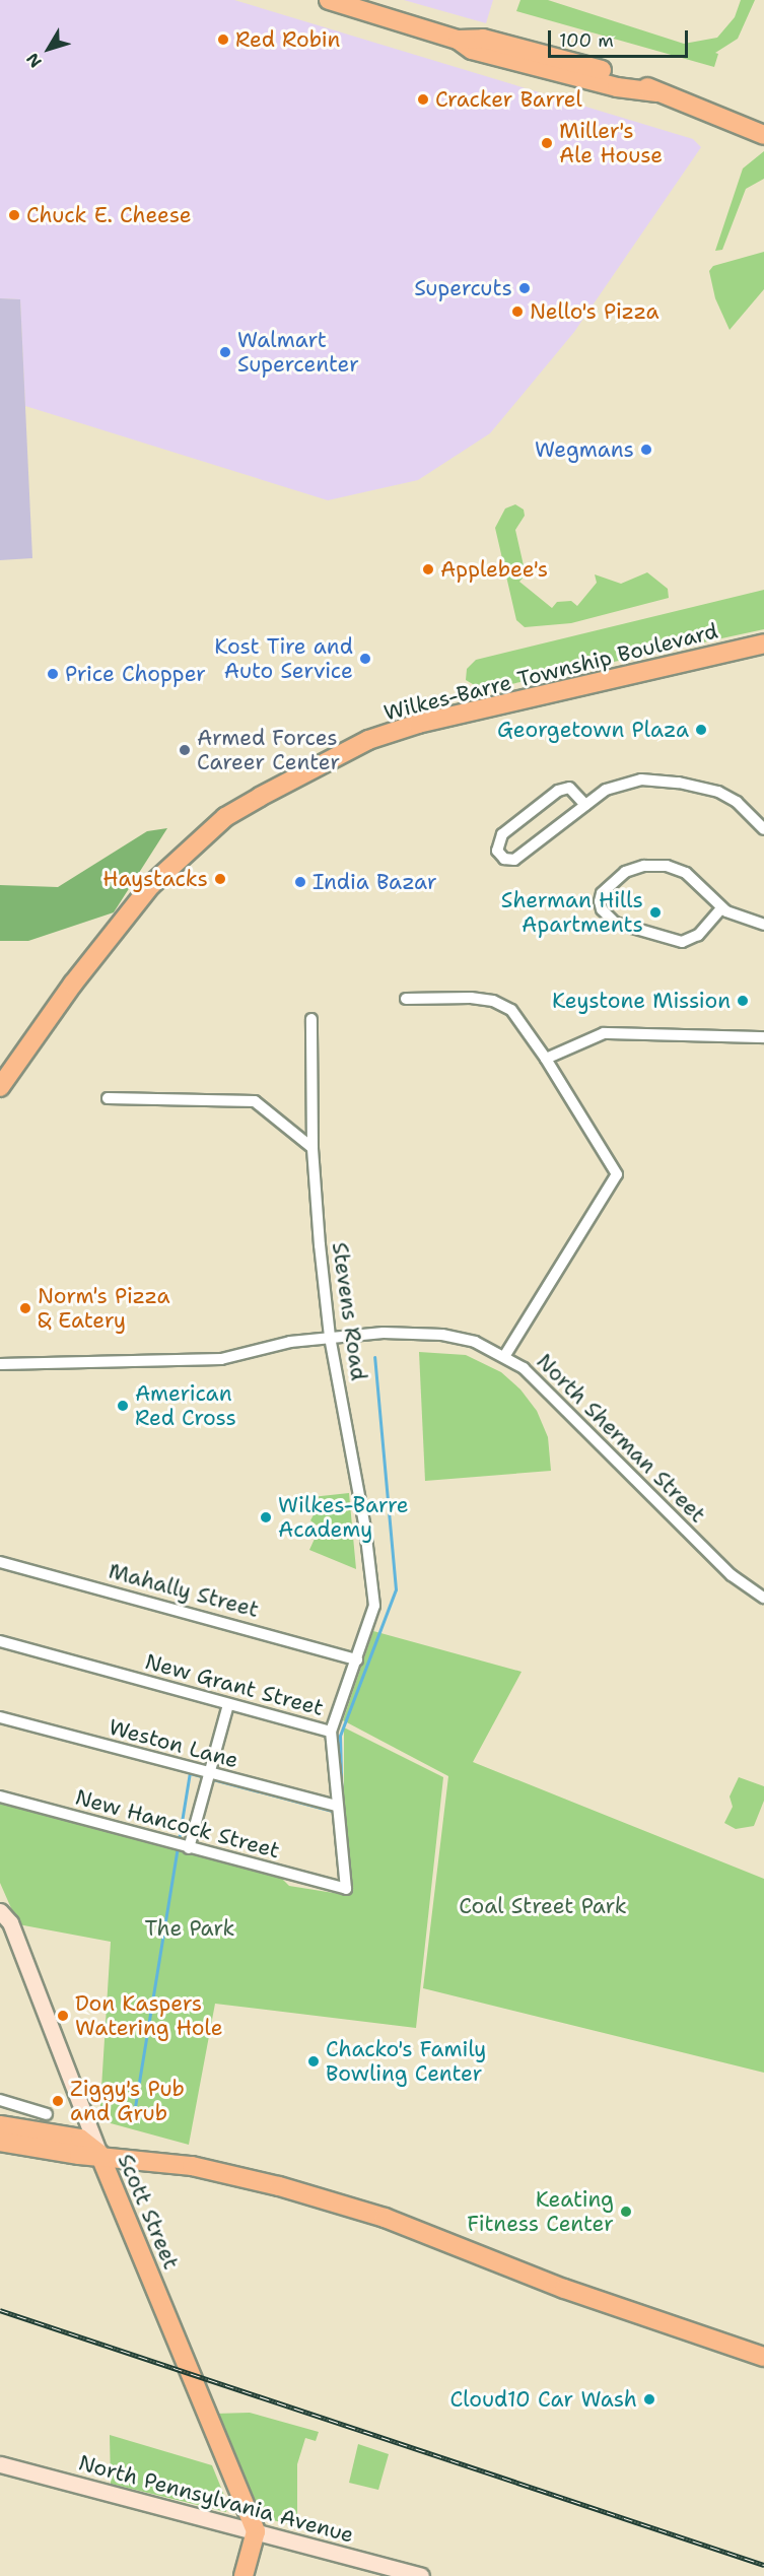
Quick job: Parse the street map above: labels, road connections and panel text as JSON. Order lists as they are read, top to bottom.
{
  "streets": {
    "main road": ["Wilkes-Barre Township Boulevard", "Scott Street"],
    "street": [
      "Stevens Road",
      "North Sherman Street",
      "Mahally Street",
      "New Grant Street",
      "Weston Lane",
      "New Hancock Street",
      "North Pennsylvania Avenue"
    ]
  },
  "crossings": [
    ["Stevens Road", "North Sherman Street"],
    ["Stevens Road", "New Grant Street"],
    ["Mahally Street", "New Grant Street"],
    ["Weston Lane", "New Hancock Street"],
    ["Scott Street", "North Pennsylvania Avenue"]
  ],
  "parks": ["Coal Street Park", "The Park"],
  "places": [
    "Red Robin",
    "Cracker Barrel",
    "Miller's Ale House",
    "Chuck E. Cheese",
    "Supercuts",
    "Nello's Pizza",
    "Walmart Supercenter",
    "Wegmans",
    "Applebee's",
    "Kost Tire and Auto Service",
    "Price Chopper",
    "Georgetown Plaza",
    "Armed Forces Career Center",
    "Haystacks",
    "India Bazar",
    "Sherman Hills Apartments",
    "Keystone Mission",
    "Norm's Pizza & Eatery",
    "American Red Cross",
    "Wilkes-Barre Academy",
    "Don Kaspers Watering Hole",
    "Chacko's Family Bowling Center",
    "Ziggy's Pub and Grub",
    "Keating Fitness Center",
    "Cloud10 Car Wash"
  ],
  "scale_bar": "100 m",
  "north": "bottom left"
}
